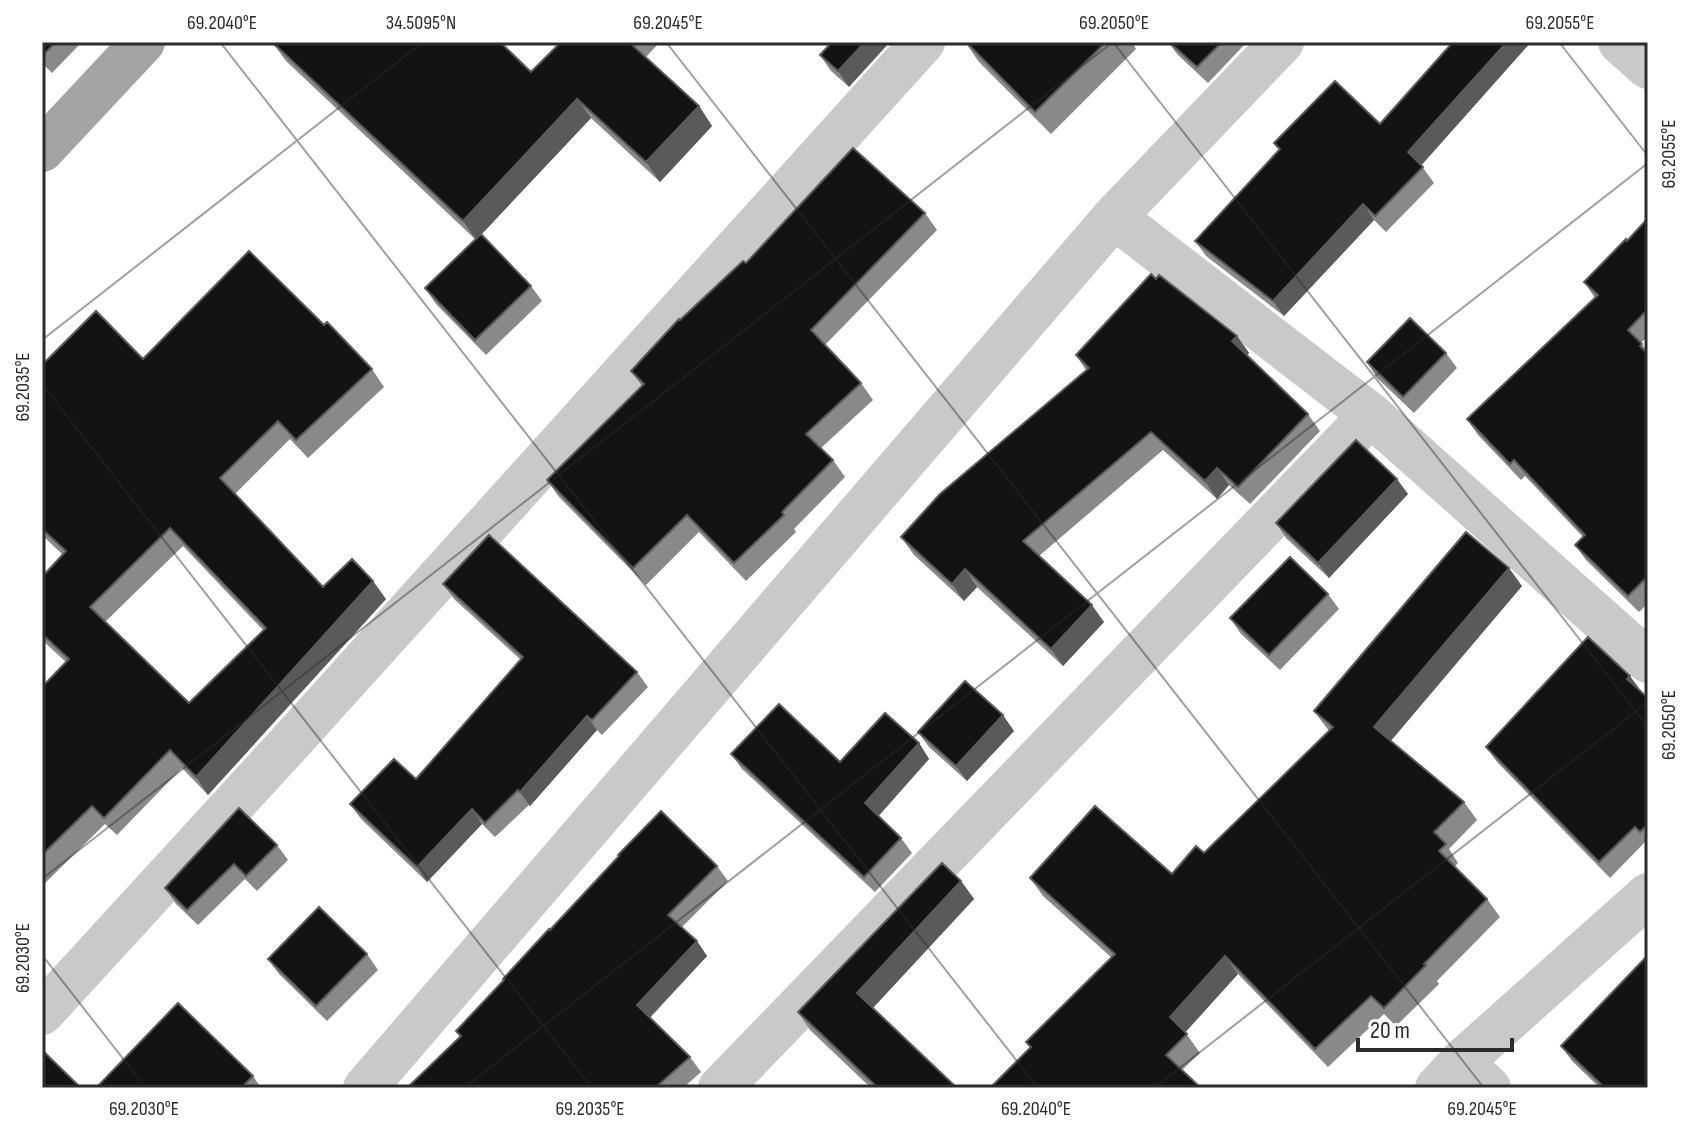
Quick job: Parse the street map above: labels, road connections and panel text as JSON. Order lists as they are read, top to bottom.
{
  "scale_bar": "20 m",
  "coordinates": [
    "69.2040°E",
    "34.5095°N",
    "69.2045°E",
    "69.2050°E",
    "69.2055°E",
    "69.2035°E",
    "69.2030°E"
  ]
}
